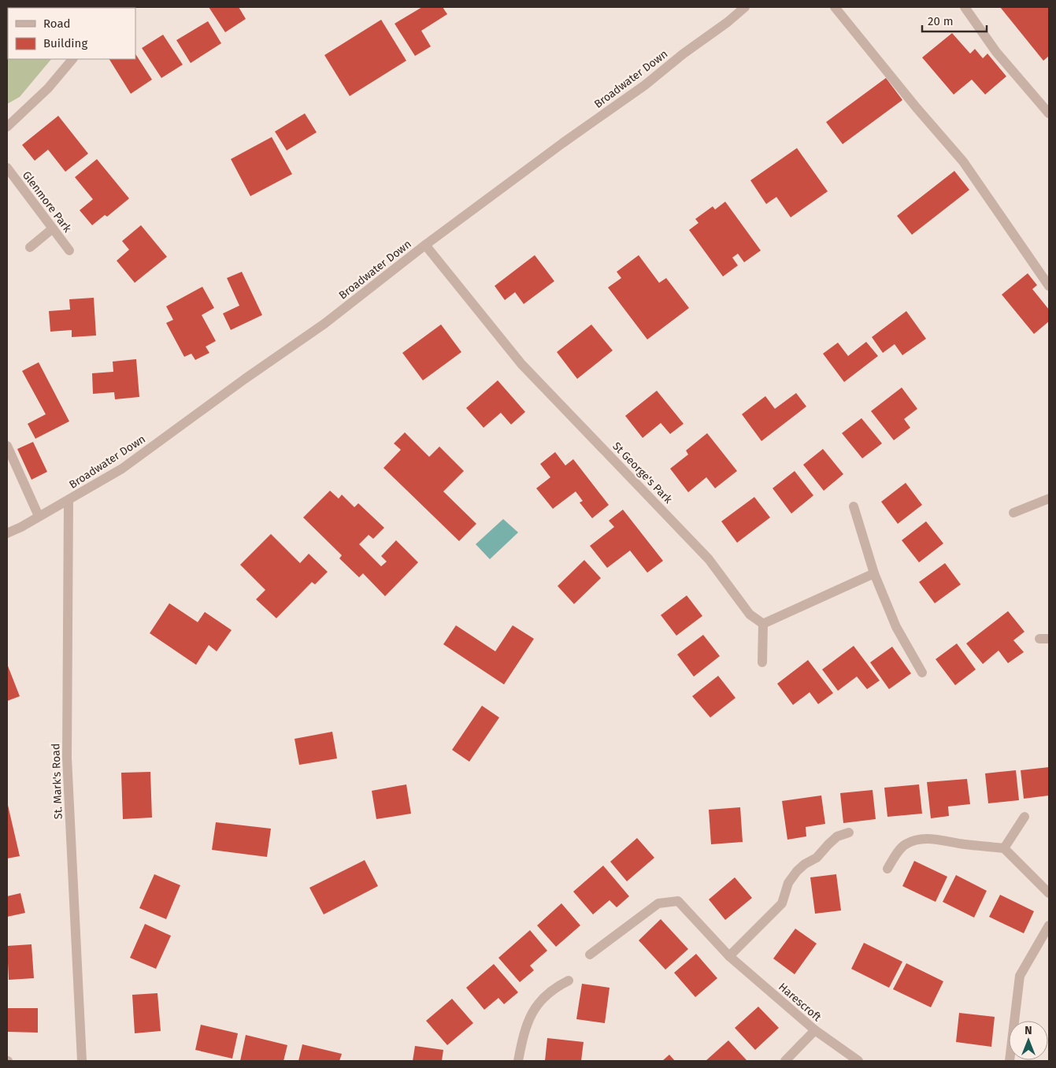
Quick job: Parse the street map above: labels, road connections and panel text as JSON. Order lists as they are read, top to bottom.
{
  "streets": {
    "street": [
      "Broadwater Down",
      "Glenmore Park",
      "St George's Park",
      "St. Mark's Road",
      "Harescroft"
    ]
  },
  "crossings": [
    ["Broadwater Down", "St George's Park"],
    ["Broadwater Down", "St. Mark's Road"]
  ],
  "legend": ["Road", "Building"],
  "scale_bar": "20 m",
  "north": "top"
}
